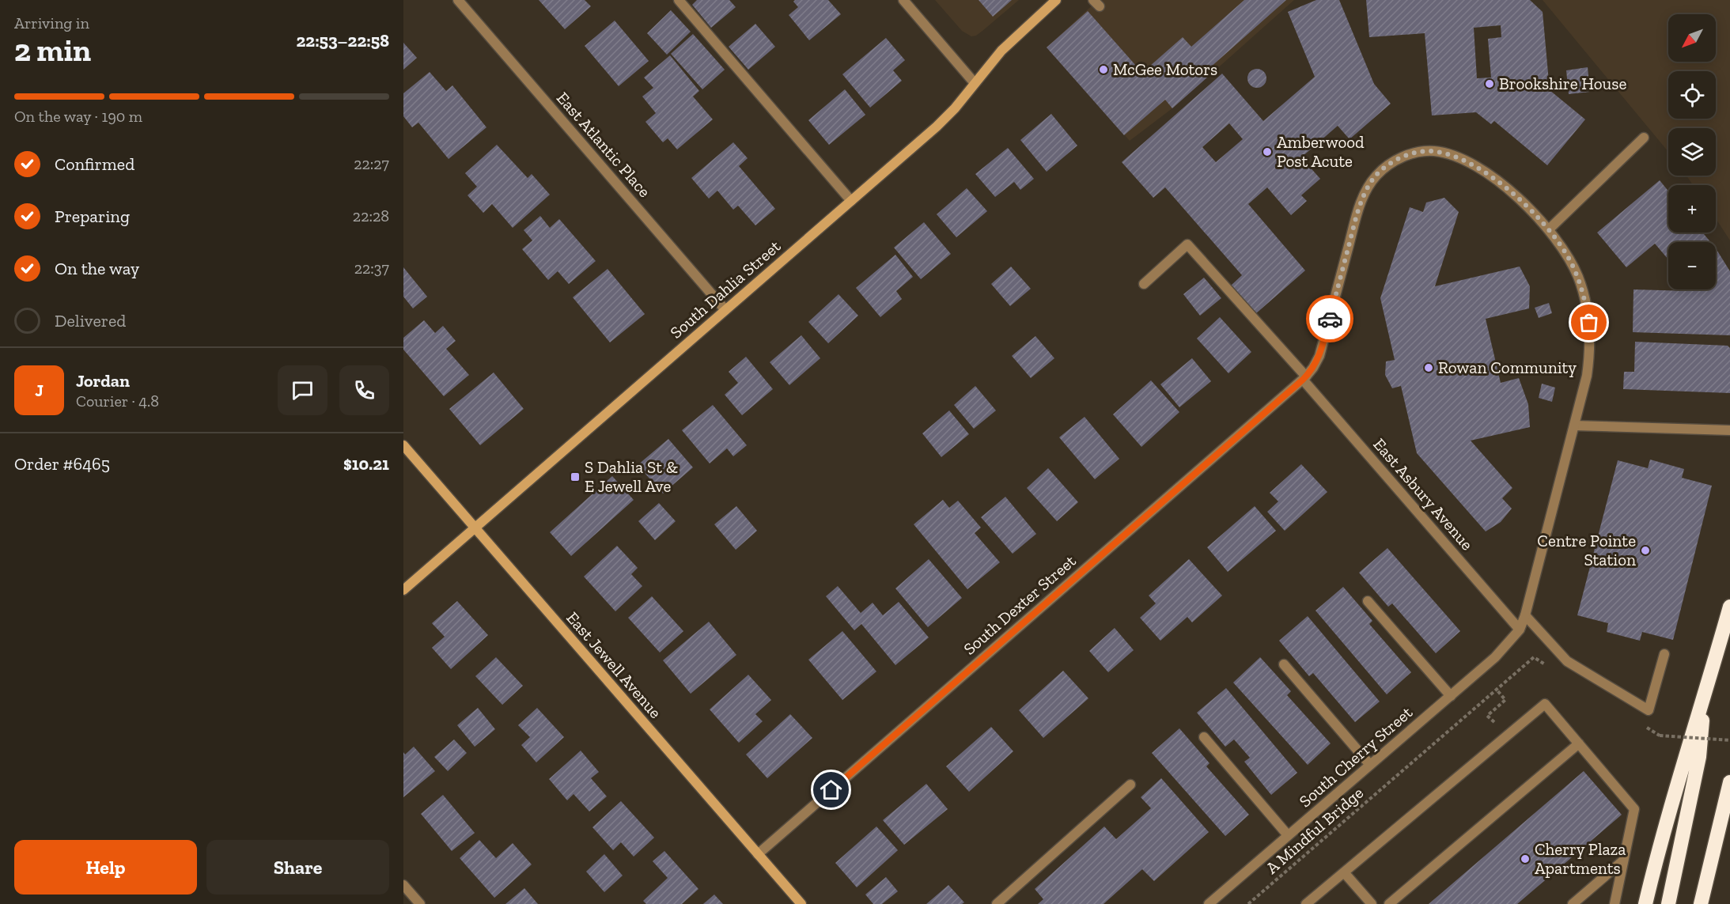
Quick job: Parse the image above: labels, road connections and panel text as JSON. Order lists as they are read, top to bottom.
{
  "streets": {
    "street": [
      "East Atlantic Place",
      "South Dahlia Street",
      "East Asbury Avenue",
      "South Dexter Street",
      "East Jewell Avenue",
      "South Cherry Street"
    ],
    "path": ["A Mindful Bridge"]
  },
  "crossings": [
    ["East Atlantic Place", "South Dahlia Street"],
    ["South Dahlia Street", "East Jewell Avenue"],
    ["East Asbury Avenue", "South Dexter Street"],
    ["East Asbury Avenue", "South Cherry Street"],
    ["South Dexter Street", "East Jewell Avenue"],
    ["South Dexter Street", "South Cherry Street"]
  ],
  "places": {
    "other": [
      "McGee Motors",
      "Brookshire House",
      "Amberwood Post Acute",
      "Rowan Community",
      "Centre Pointe Station",
      "Cherry Plaza Apartments"
    ],
    "transit": ["S Dahlia St & E Jewell Ave"]
  },
  "north": "bottom left",
  "page": {
    "heading": ["2 min", "Arriving in", "22:53–22:58"],
    "panel": [
      "Jordan",
      "Courier · 4.8",
      "Order #6465",
      "$10.21"
    ],
    "map_buttons": ["+", "−"],
    "bar": "On the way · 190 m",
    "list": [
      ["Confirmed", "22:27"],
      ["Preparing", "22:28"],
      ["On the way", "22:37"],
      "Delivered"
    ],
    "round": "J",
    "buttons": ["Help", "Share"]
  }
}
